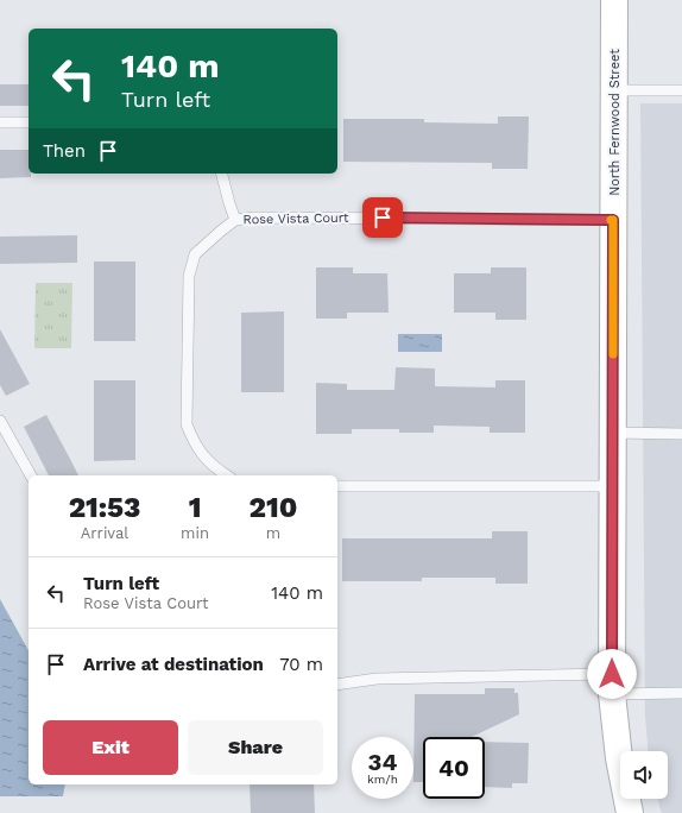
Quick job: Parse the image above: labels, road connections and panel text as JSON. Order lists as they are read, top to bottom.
{
  "streets": {
    "street": ["North Fernwood Street"],
    "lane": ["Rose Vista Court"]
  },
  "crossings": [
    ["North Fernwood Street", "Rose Vista Court"]
  ],
  "page": {
    "turn": ["140 m", "Turn left"],
    "then": "Then",
    "eta": [
      "21:53",
      "Arrival",
      "1",
      "min",
      "210",
      "m"
    ],
    "list": [
      {
        "name": "Turn left",
        "note": "Rose Vista Court",
        "value": "140 m"
      },
      {
        "name": "Arrive at destination",
        "value": "70 m"
      }
    ],
    "buttons": ["Exit", "Share"],
    "speed": "34 km/h",
    "limit": "40"
  }
}
